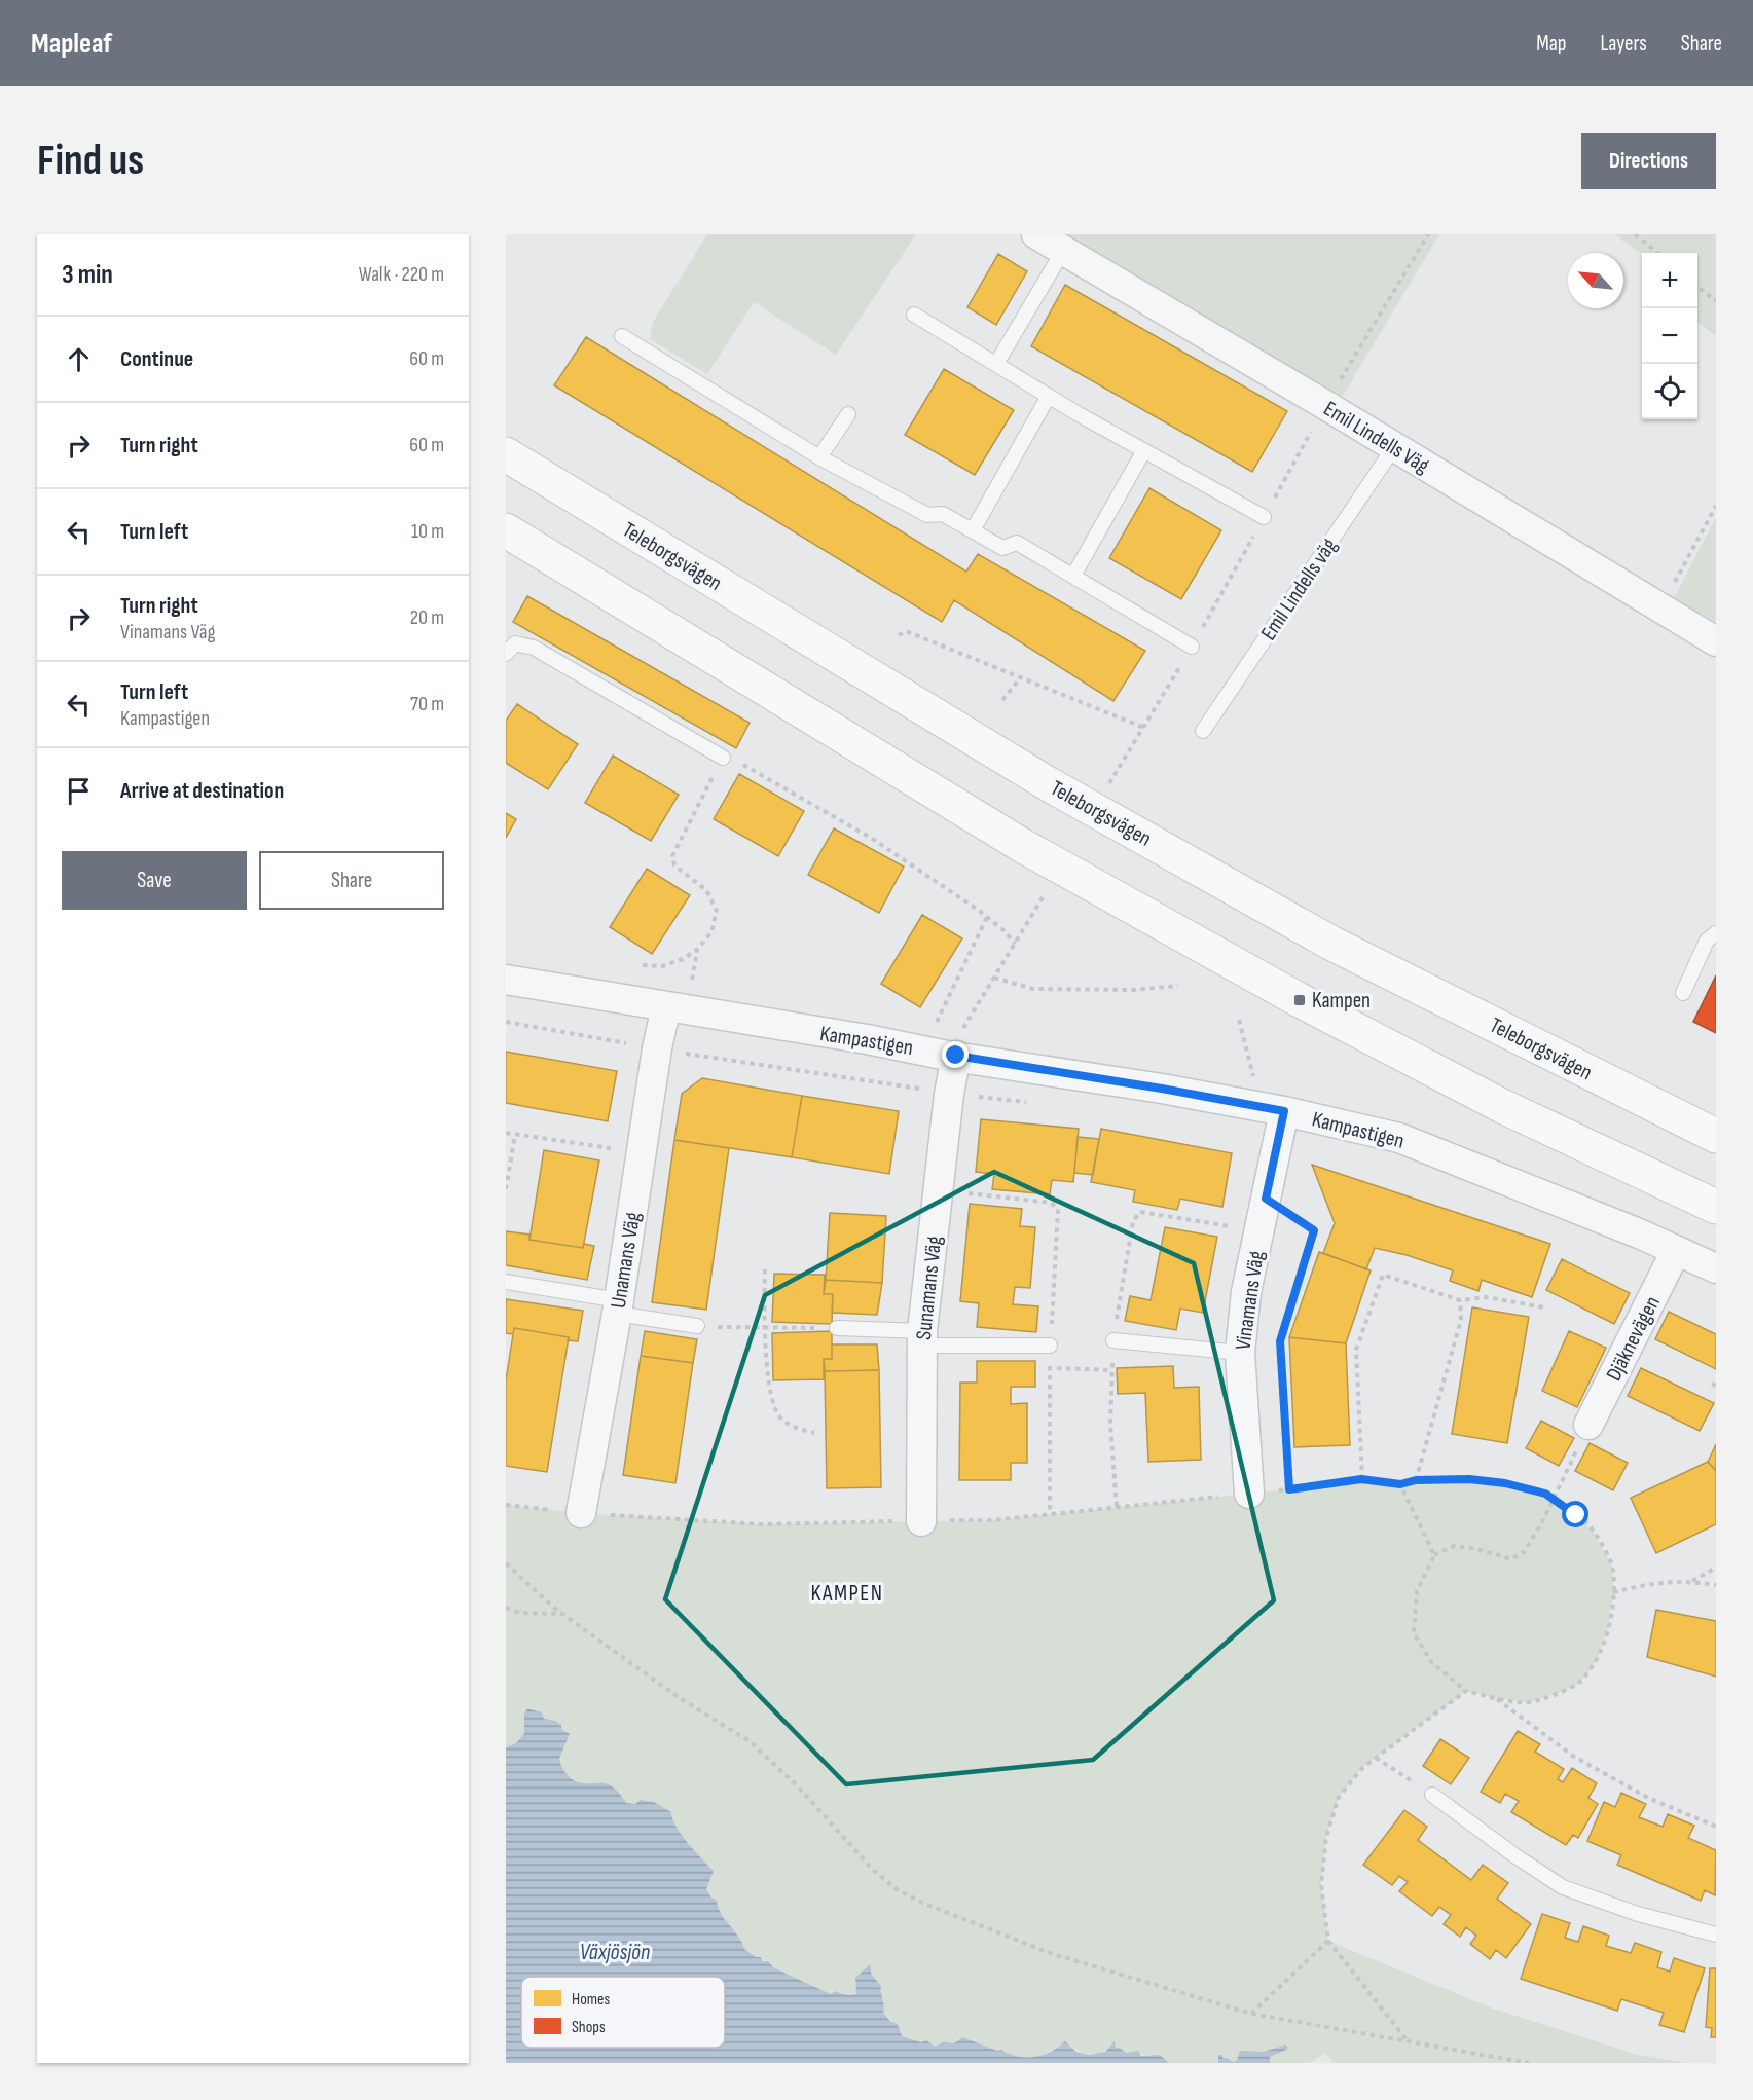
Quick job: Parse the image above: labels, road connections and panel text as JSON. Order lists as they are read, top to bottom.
{
  "streets": {
    "main road": ["Teleborgsvägen"],
    "street": [
      "Emil Lindells Väg",
      "Kampastigen",
      "Unamans Väg",
      "Sunamans Väg",
      "Vinamans Väg",
      "Djäknevägen"
    ],
    "lane": ["Emil Lindells väg"]
  },
  "crossings": [
    ["Emil Lindells Väg", "Emil Lindells väg"],
    ["Kampastigen", "Unamans Väg"],
    ["Kampastigen", "Sunamans Väg"],
    ["Kampastigen", "Vinamans Väg"],
    ["Kampastigen", "Djäknevägen"]
  ],
  "districts": ["KAMPEN"],
  "water": ["Växjösjön"],
  "places": {
    "transit": ["Kampen"]
  },
  "legend": ["Homes", "Shops"],
  "north": "top left",
  "page": {
    "header": "Mapleaf",
    "nav": ["Map", "Layers", "Share"],
    "buttons": [
      "Directions",
      ["Save", "Share"]
    ],
    "title": "Find us",
    "heading": ["3 min", "Walk · 220 m"],
    "map_buttons": ["+", "−"],
    "list": [
      ["Continue", "60 m"],
      ["Turn right", "60 m"],
      ["Turn left", "10 m"],
      ["Turn right", "Vinamans Väg", "20 m"],
      ["Turn left", "Kampastigen", "70 m"],
      "Arrive at destination"
    ]
  }
}
